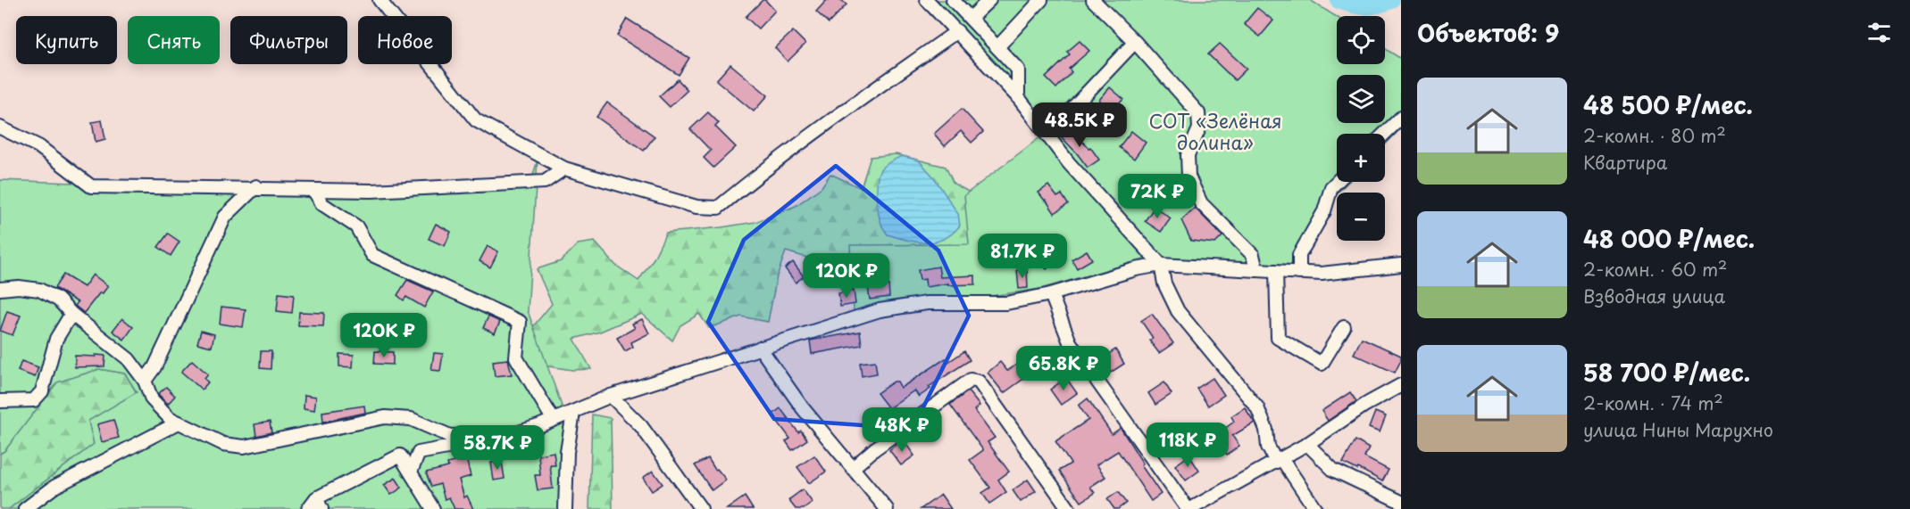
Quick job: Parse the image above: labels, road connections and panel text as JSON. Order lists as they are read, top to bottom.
{
  "parks": ["СОТ «Зелёная долина»"],
  "page": {
    "heading": "Объектов: 9",
    "map_buttons": ["+", "−"],
    "chip": [
      "Купить",
      "Снять",
      "Фильтры",
      "Новое"
    ],
    "list": [
      {
        "name": "48 500 ₽/мес.",
        "note": "2-комн. · 80 m² · Квартира"
      },
      {
        "name": "48 000 ₽/мес.",
        "note": "2-комн. · 60 m² · Взводная улица"
      },
      {
        "name": "58 700 ₽/мес.",
        "note": "2-комн. · 74 m² · улица Нины Марухно"
      }
    ],
    "price": [
      "48.5K ₽",
      "72K ₽",
      "81.7K ₽",
      "120K ₽",
      "120K ₽",
      "65.8K ₽",
      "48K ₽",
      "118K ₽",
      "58.7K ₽"
    ]
  }
}
